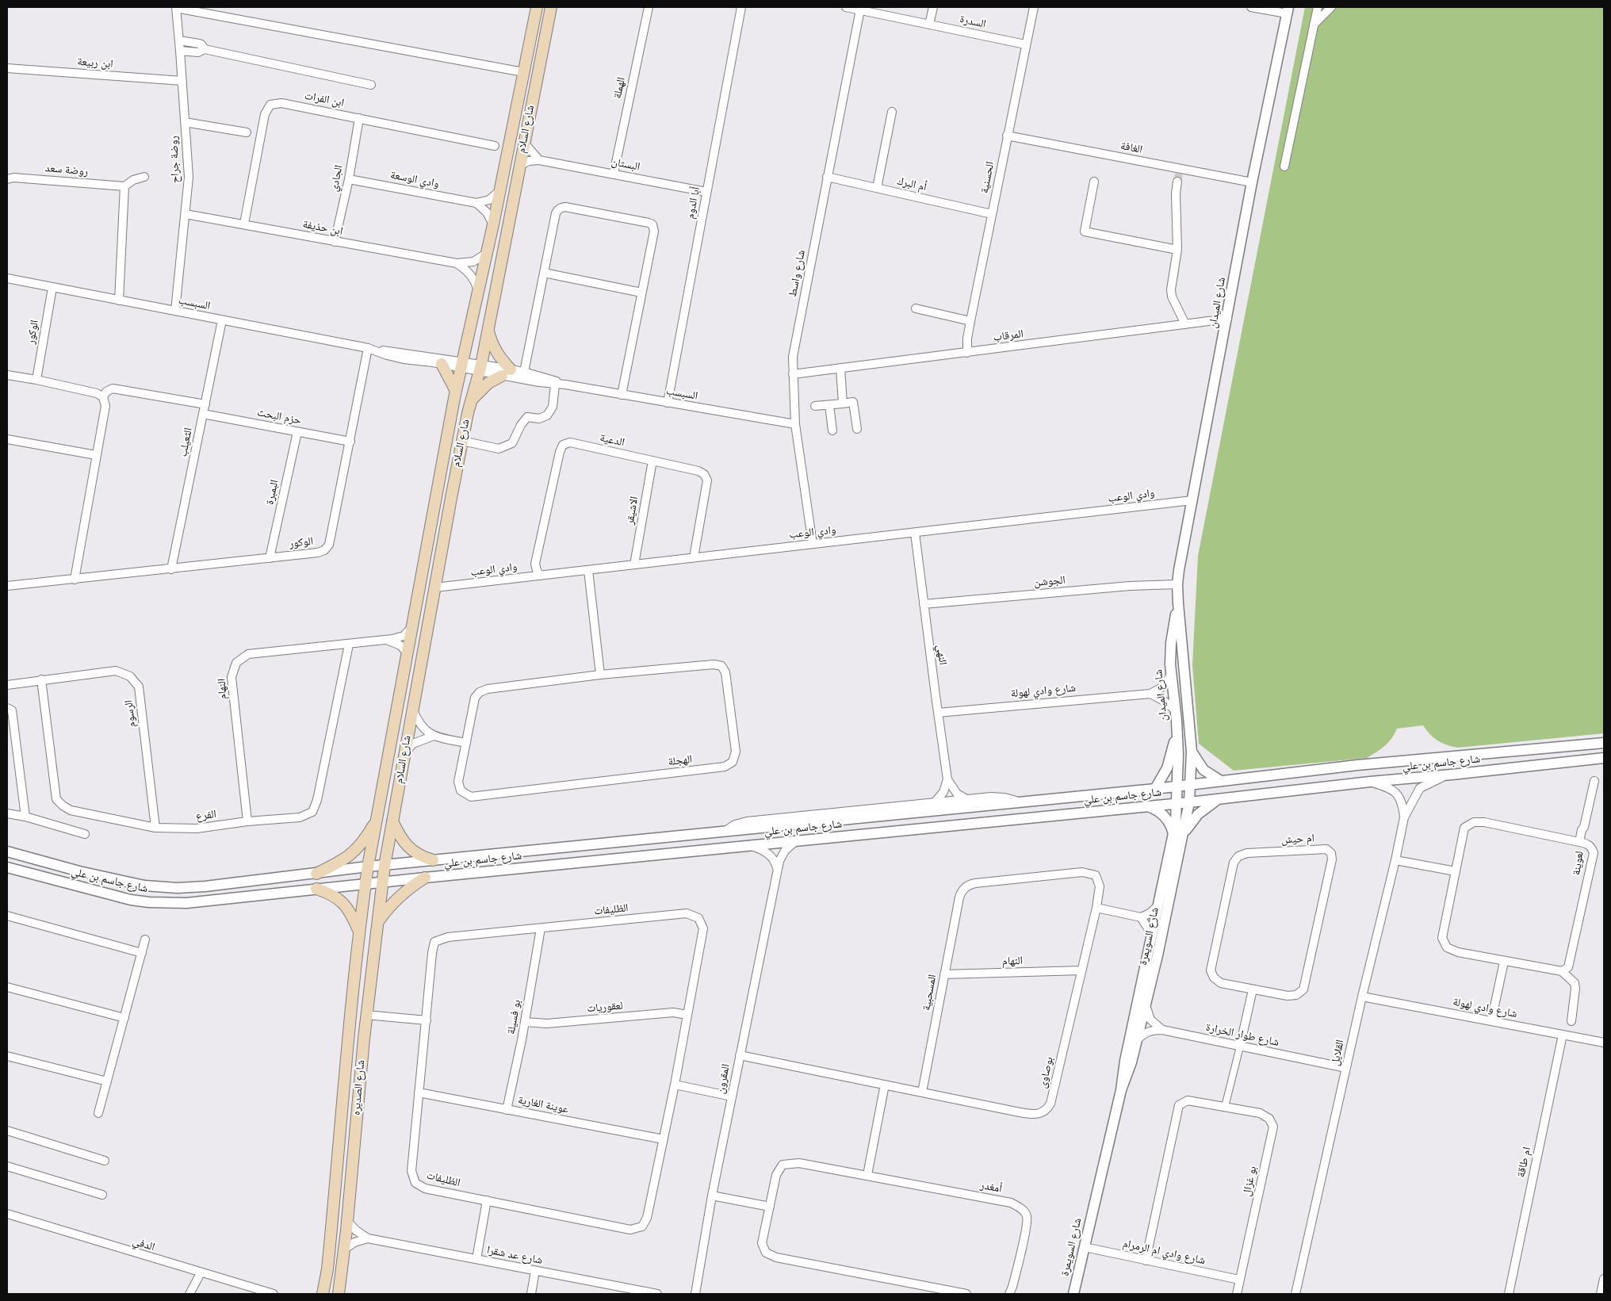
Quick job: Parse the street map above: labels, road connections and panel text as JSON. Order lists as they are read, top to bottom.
{
  "streets": {
    "main road": ["شارع السلام", "شارع الصديره"],
    "street": [
      "السدرة",
      "ابن ربيعة",
      "الهملة",
      "ابن الفرات",
      "الغافة",
      "روضة جراح",
      "البستان",
      "روضة سعد",
      "الحسنية",
      "الجادي",
      "وادي الوسعة",
      "أم البرك",
      "أبا الدوم",
      "ابن حذيفة",
      "شارع واسط",
      "شارع الميدان",
      "السبسب",
      "الوكور",
      "المرقاب",
      "حزم البحث",
      "الدعية",
      "الثعيلب",
      "البمبرة",
      "وادي الوعب",
      "الاشيقر",
      "الجوشن",
      "النهي",
      "النهام",
      "شارع وادي لهولة",
      "الرسوم",
      "الهجلة",
      "شارع جاسم بن علي",
      "الفرع",
      "ام حيش",
      "لعوينة",
      "الظليفات",
      "شارع السويمرة",
      "المسحبية",
      "لعقوريات",
      "بو فسيلة",
      "شارع طوار الخرارة",
      "القلايل",
      "بوصاوى",
      "المقرون",
      "عوينة الغارية",
      "ام طاقة",
      "بو غزال",
      "أمغدر",
      "الدفي",
      "شارع وادي ام الرمرام",
      "شارع عد شقرا"
    ]
  },
  "crossings": [
    ["السدرة", "الحسنية"],
    ["السدرة", "شارع واسط"],
    ["ابن ربيعة", "روضة جراح"],
    ["الهملة", "البستان"],
    ["ابن الفرات", "الجادي"],
    ["ابن الفرات", "ابن حذيفة"],
    ["شارع السلام", "البستان"],
    ["شارع السلام", "ابن حذيفة"],
    ["شارع السلام", "السبسب"],
    ["شارع السلام", "وادي الوعب"],
    ["شارع السلام", "النهام"],
    ["شارع السلام", "شارع جاسم بن علي"],
    ["شارع السلام", "شارع الصديره"],
    ["الغافة", "الحسنية"],
    ["الغافة", "شارع الميدان"],
    ["روضة جراح", "ابن حذيفة"],
    ["روضة جراح", "السبسب"],
    ["البستان", "أبا الدوم"],
    ["الحسنية", "أم البرك"],
    ["الحسنية", "المرقاب"],
    ["الجادي", "وادي الوسعة"],
    ["الجادي", "ابن حذيفة"],
    ["أم البرك", "شارع واسط"],
    ["أبا الدوم", "السبسب"],
    ["شارع واسط", "السبسب"],
    ["شارع واسط", "المرقاب"],
    ["شارع واسط", "وادي الوعب"],
    ["شارع الميدان", "المرقاب"],
    ["شارع الميدان", "وادي الوعب"],
    ["شارع الميدان", "الجوشن"],
    ["شارع الميدان", "شارع جاسم بن علي"],
    ["شارع الميدان", "شارع السويمرة"],
    ["السبسب", "الوكور"],
    ["السبسب", "الثعيلب"],
    ["الوكور", "حزم البحث"],
    ["الوكور", "الثعيلب"],
    ["الوكور", "البمبرة"],
    ["حزم البحث", "الثعيلب"],
    ["حزم البحث", "البمبرة"],
    ["الدعية", "وادي الوعب"],
    ["الدعية", "الاشيقر"],
    ["وادي الوعب", "الاشيقر"],
    ["وادي الوعب", "النهي"],
    ["الجوشن", "النهي"],
    ["النهي", "شارع وادي لهولة"],
    ["النهام", "الفرع"],
    ["النهام", "المسحبية"],
    ["النهام", "بوصاوى"],
    ["شارع وادي لهولة", "القلايل"],
    ["شارع وادي لهولة", "ام طاقة"],
    ["الرسوم", "الفرع"],
    ["شارع جاسم بن علي", "شارع السويمرة"],
    ["شارع جاسم بن علي", "القلايل"],
    ["شارع جاسم بن علي", "المقرون"],
    ["شارع جاسم بن علي", "شارع الصديره"],
    ["الظليفات", "لعقوريات"],
    ["الظليفات", "بو فسيلة"],
    ["الظليفات", "عوينة الغارية"],
    ["شارع السويمرة", "شارع طوار الخرارة"],
    ["شارع السويمرة", "شارع وادي ام الرمرام"],
    ["المسحبية", "بوصاوى"],
    ["لعقوريات", "بو فسيلة"],
    ["بو فسيلة", "عوينة الغارية"],
    ["شارع طوار الخرارة", "القلايل"],
    ["بوصاوى", "المقرون"],
    ["شارع الصديره", "شارع عد شقرا"],
    ["بو غزال", "شارع وادي ام الرمرام"]
  ]
}
